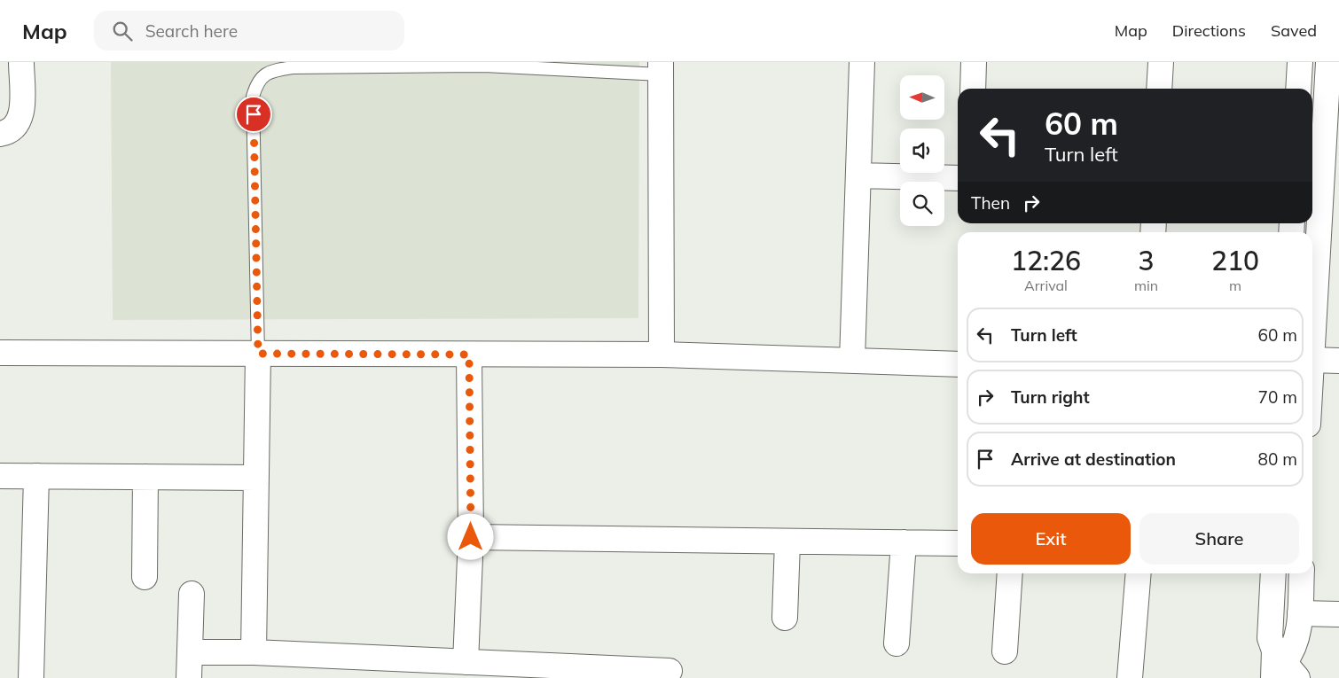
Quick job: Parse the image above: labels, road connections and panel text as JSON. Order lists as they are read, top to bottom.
{
  "north": "left",
  "page": {
    "header": "Map",
    "search": "Search here",
    "nav": ["Map", "Directions", "Saved"],
    "turn": ["60 m", "Turn left"],
    "then": "Then",
    "eta": [
      "12:26",
      "Arrival",
      "3",
      "min",
      "210",
      "m"
    ],
    "list": [
      {
        "name": "Turn left",
        "value": "60 m"
      },
      {
        "name": "Turn right",
        "value": "70 m"
      },
      {
        "name": "Arrive at destination",
        "value": "80 m"
      }
    ],
    "buttons": ["Exit", "Share"]
  }
}
